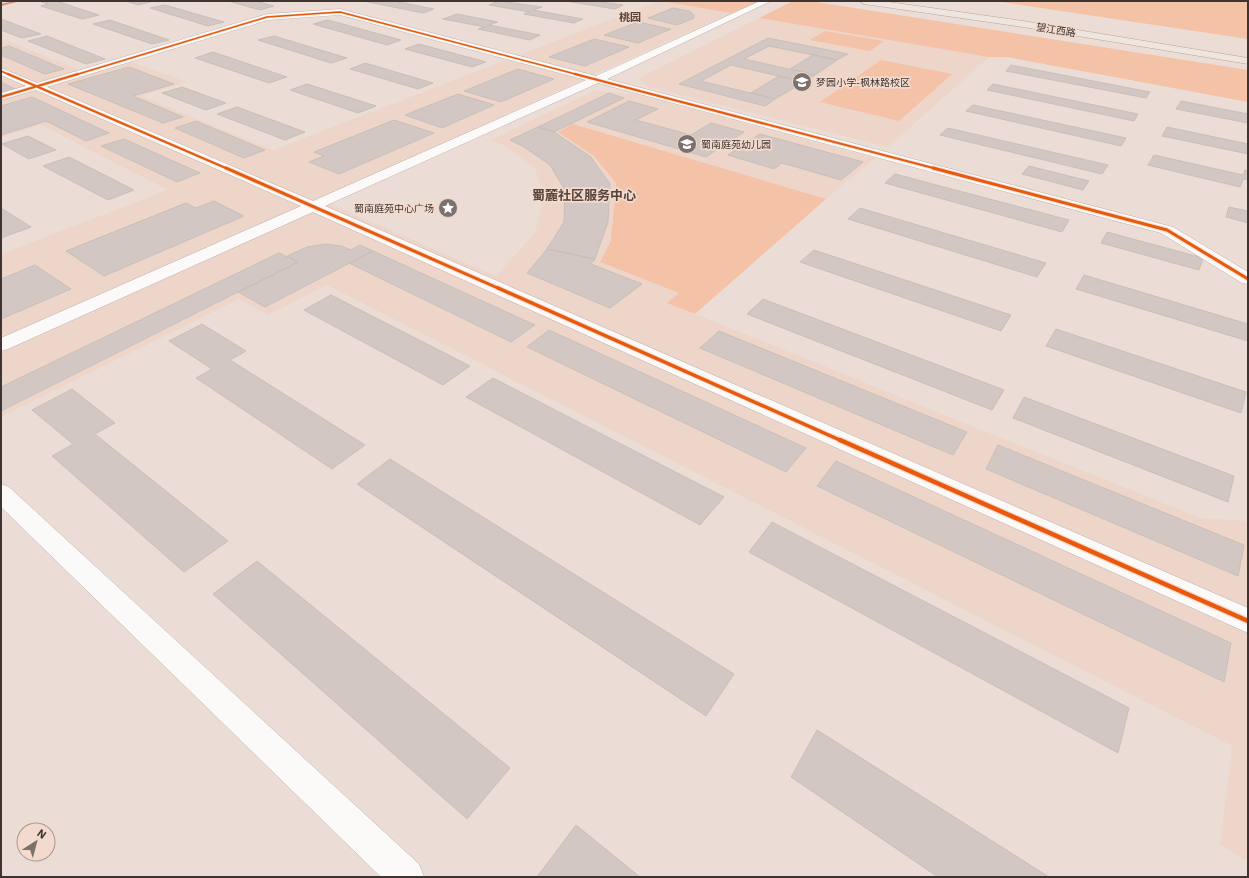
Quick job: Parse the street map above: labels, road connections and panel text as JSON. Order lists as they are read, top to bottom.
{
  "streets": {
    "main road": ["望江西路"]
  },
  "districts": ["桃园", "蜀麓社区服务中心"],
  "places": {
    "school or university": ["梦园小学-枫林路校区", "蜀南庭苑幼儿园"],
    "place": ["蜀南庭苑中心广场"]
  },
  "north": "top right"
}
